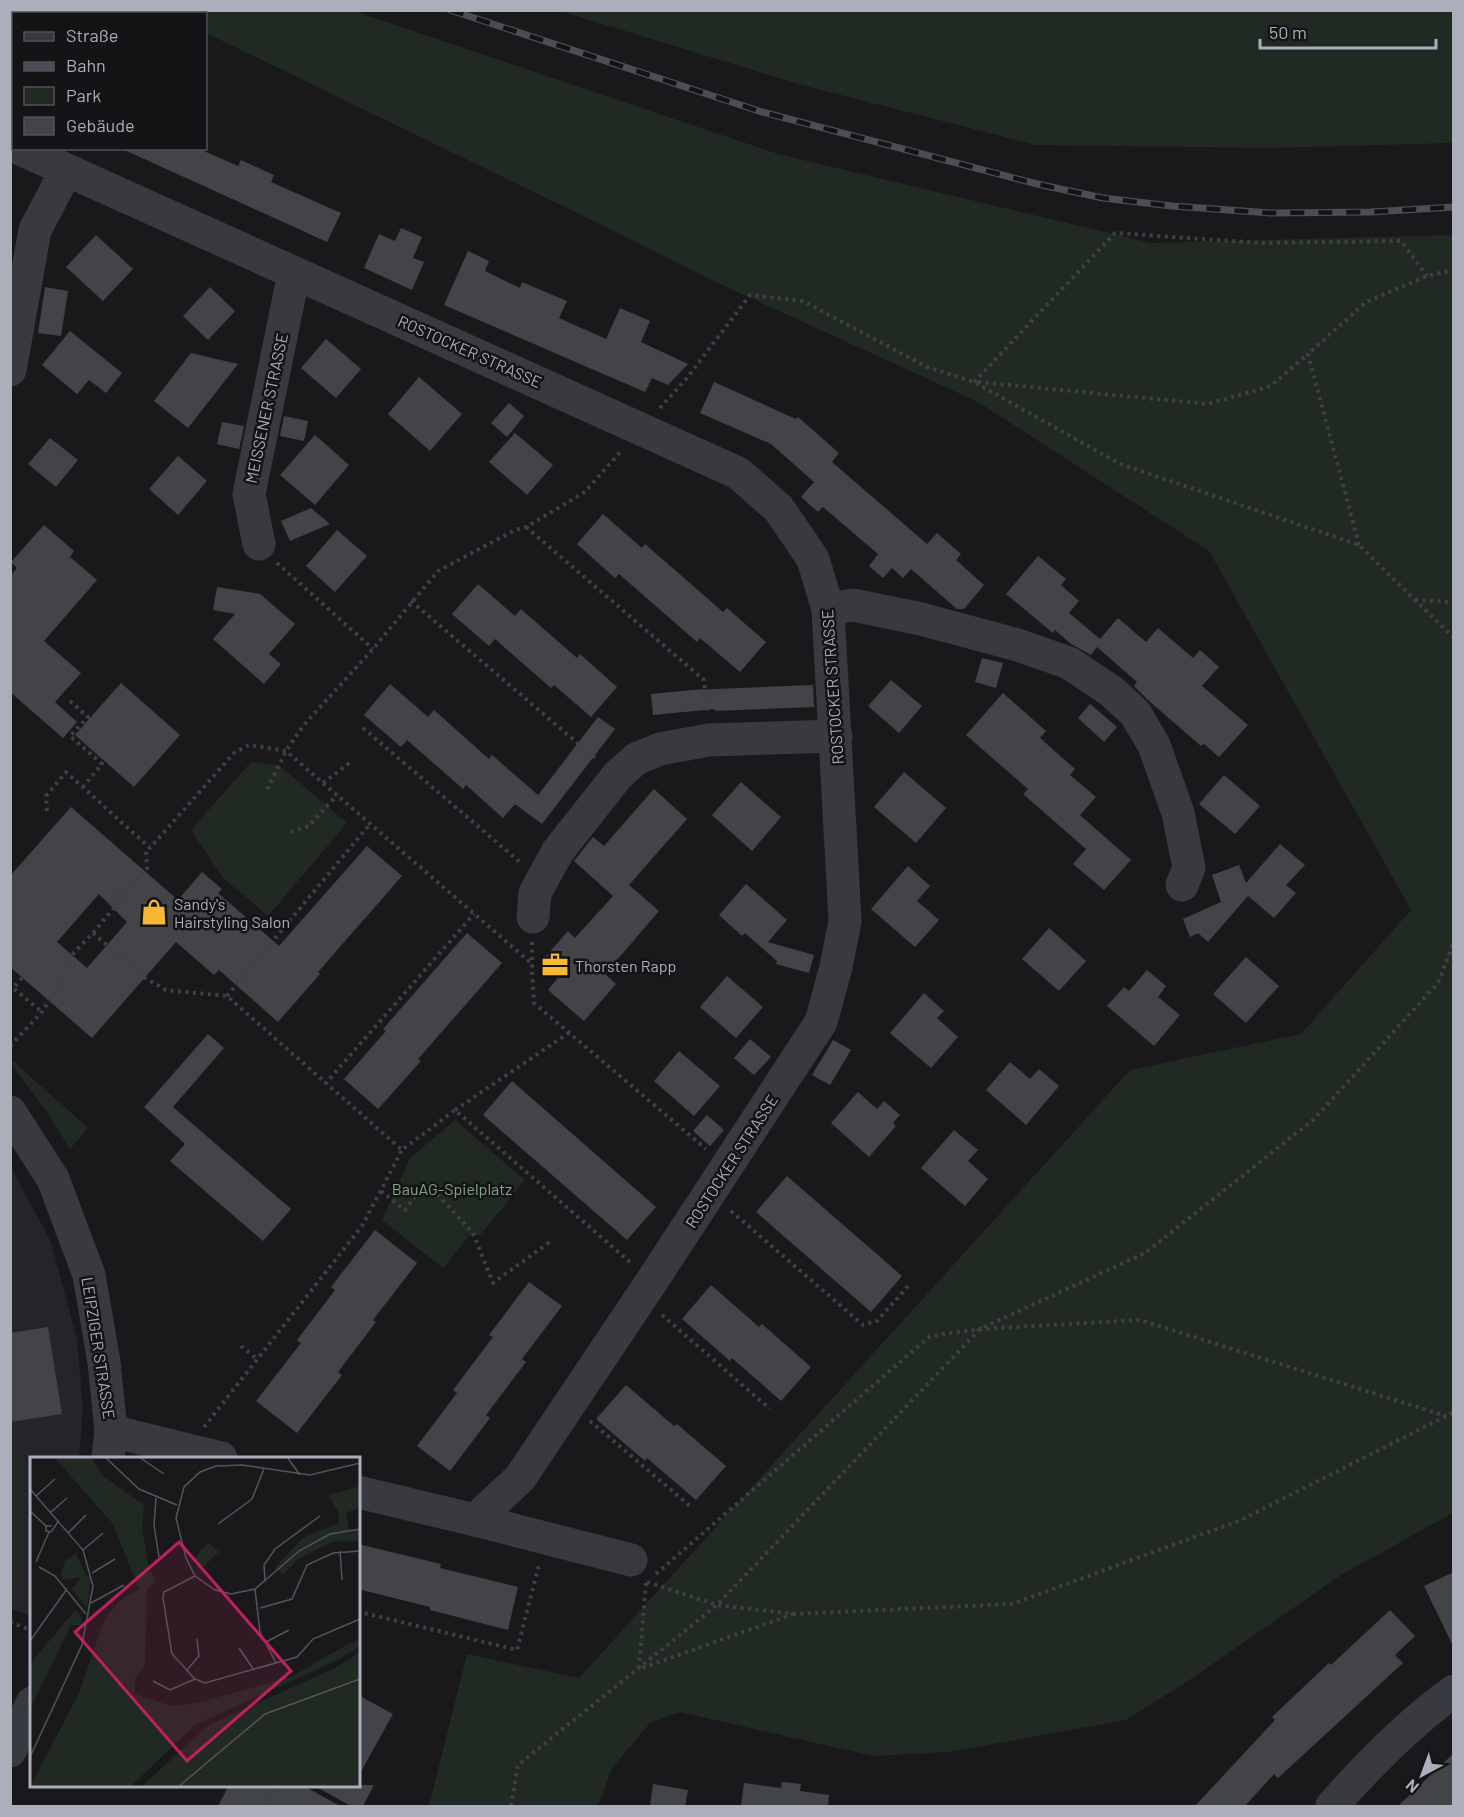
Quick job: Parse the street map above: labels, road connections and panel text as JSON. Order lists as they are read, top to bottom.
{
  "streets": {
    "street": ["ROSTOCKER STRASSE", "MEISSENER STRASSE", "LEIPZIGER STRASSE"]
  },
  "crossings": [
    ["ROSTOCKER STRASSE", "MEISSENER STRASSE"]
  ],
  "parks": ["BauAG-Spielplatz"],
  "places": {
    "shop": ["Sandy's Hairstyling Salon"],
    "office": ["Thorsten Rapp"]
  },
  "legend": [
    "Straße",
    "Bahn",
    "Park",
    "Gebäude"
  ],
  "scale_bar": "50 m",
  "north": "bottom left"
}
